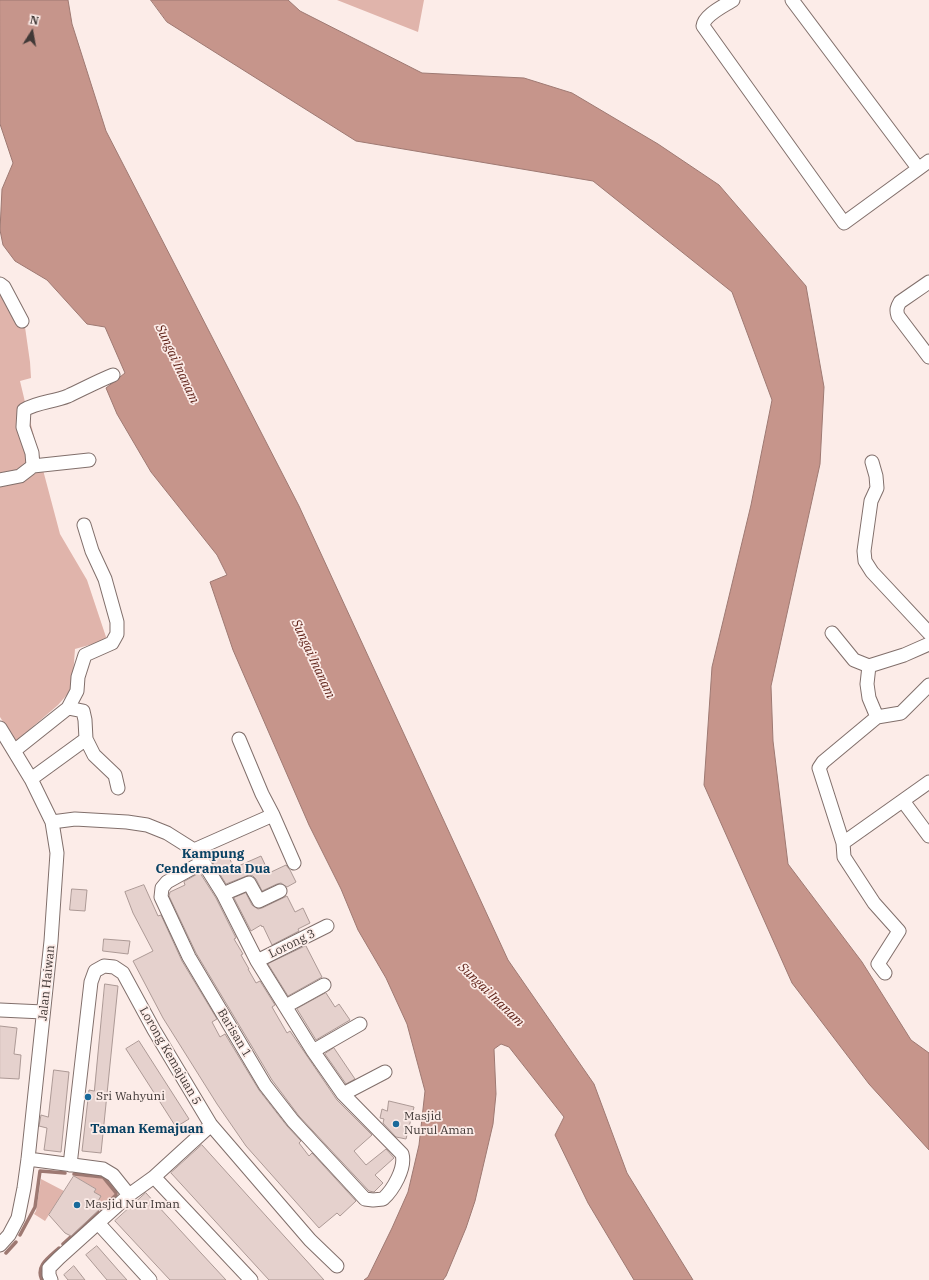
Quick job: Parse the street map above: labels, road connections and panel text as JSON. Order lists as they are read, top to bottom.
{
  "streets": {
    "street": [
      "Lorong 3",
      "Jalan Haiwan",
      "Barisan 1",
      "Lorong Kemajuan 5"
    ]
  },
  "districts": ["Kampung Cenderamata Dua", "Taman Kemajuan"],
  "water": ["Sungai Inanam"],
  "places": ["Sri Wahyuni", "Masjid Nurul Aman", "Masjid Nur Iman"],
  "north": "top"
}
